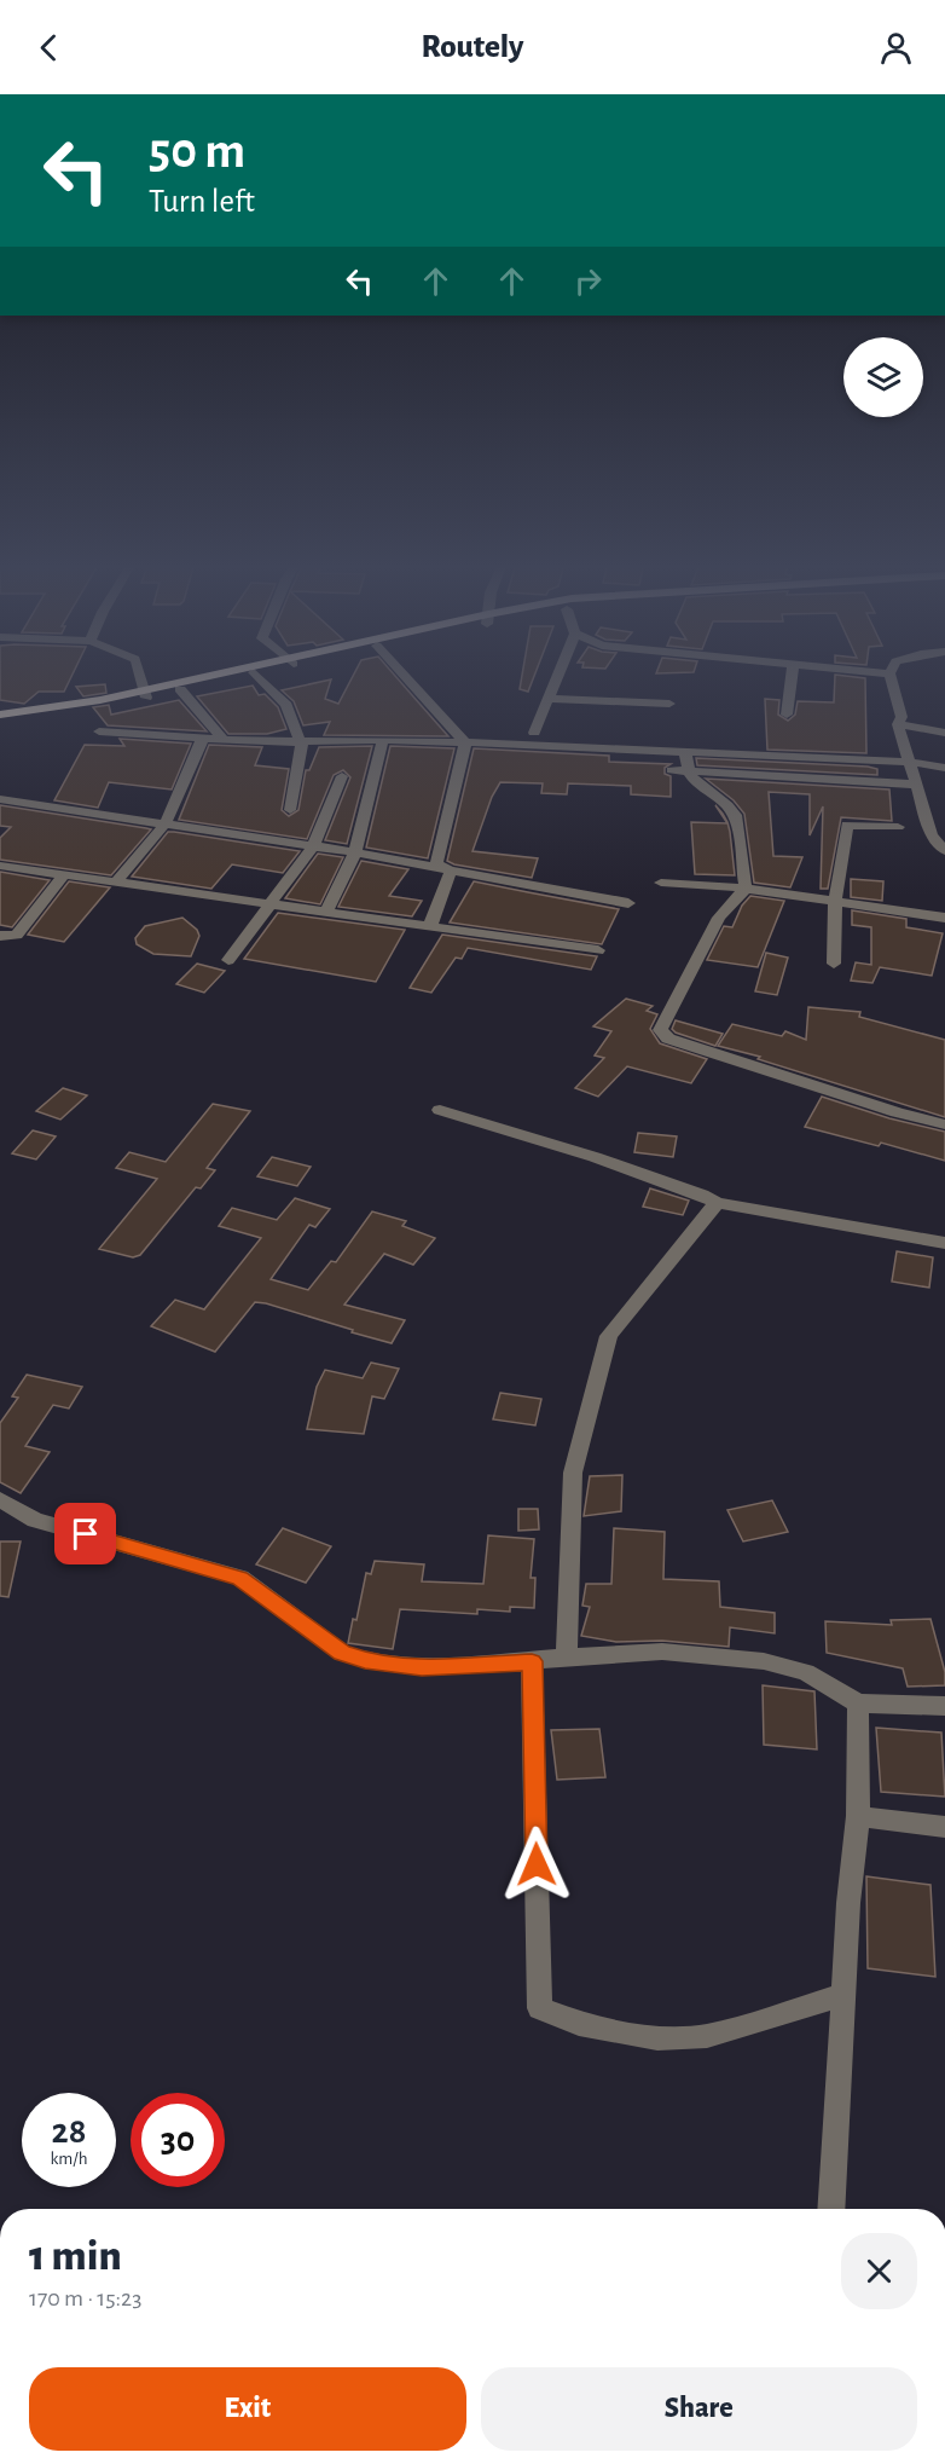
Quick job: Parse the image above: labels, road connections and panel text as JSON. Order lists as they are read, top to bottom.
{
  "page": {
    "header": "Routely",
    "turn": ["50 m", "Turn left"],
    "speed": "28 km/h",
    "limit": "30",
    "heading": ["1 min", "170 m · 15:23"],
    "buttons": ["Exit", "Share"]
  }
}
